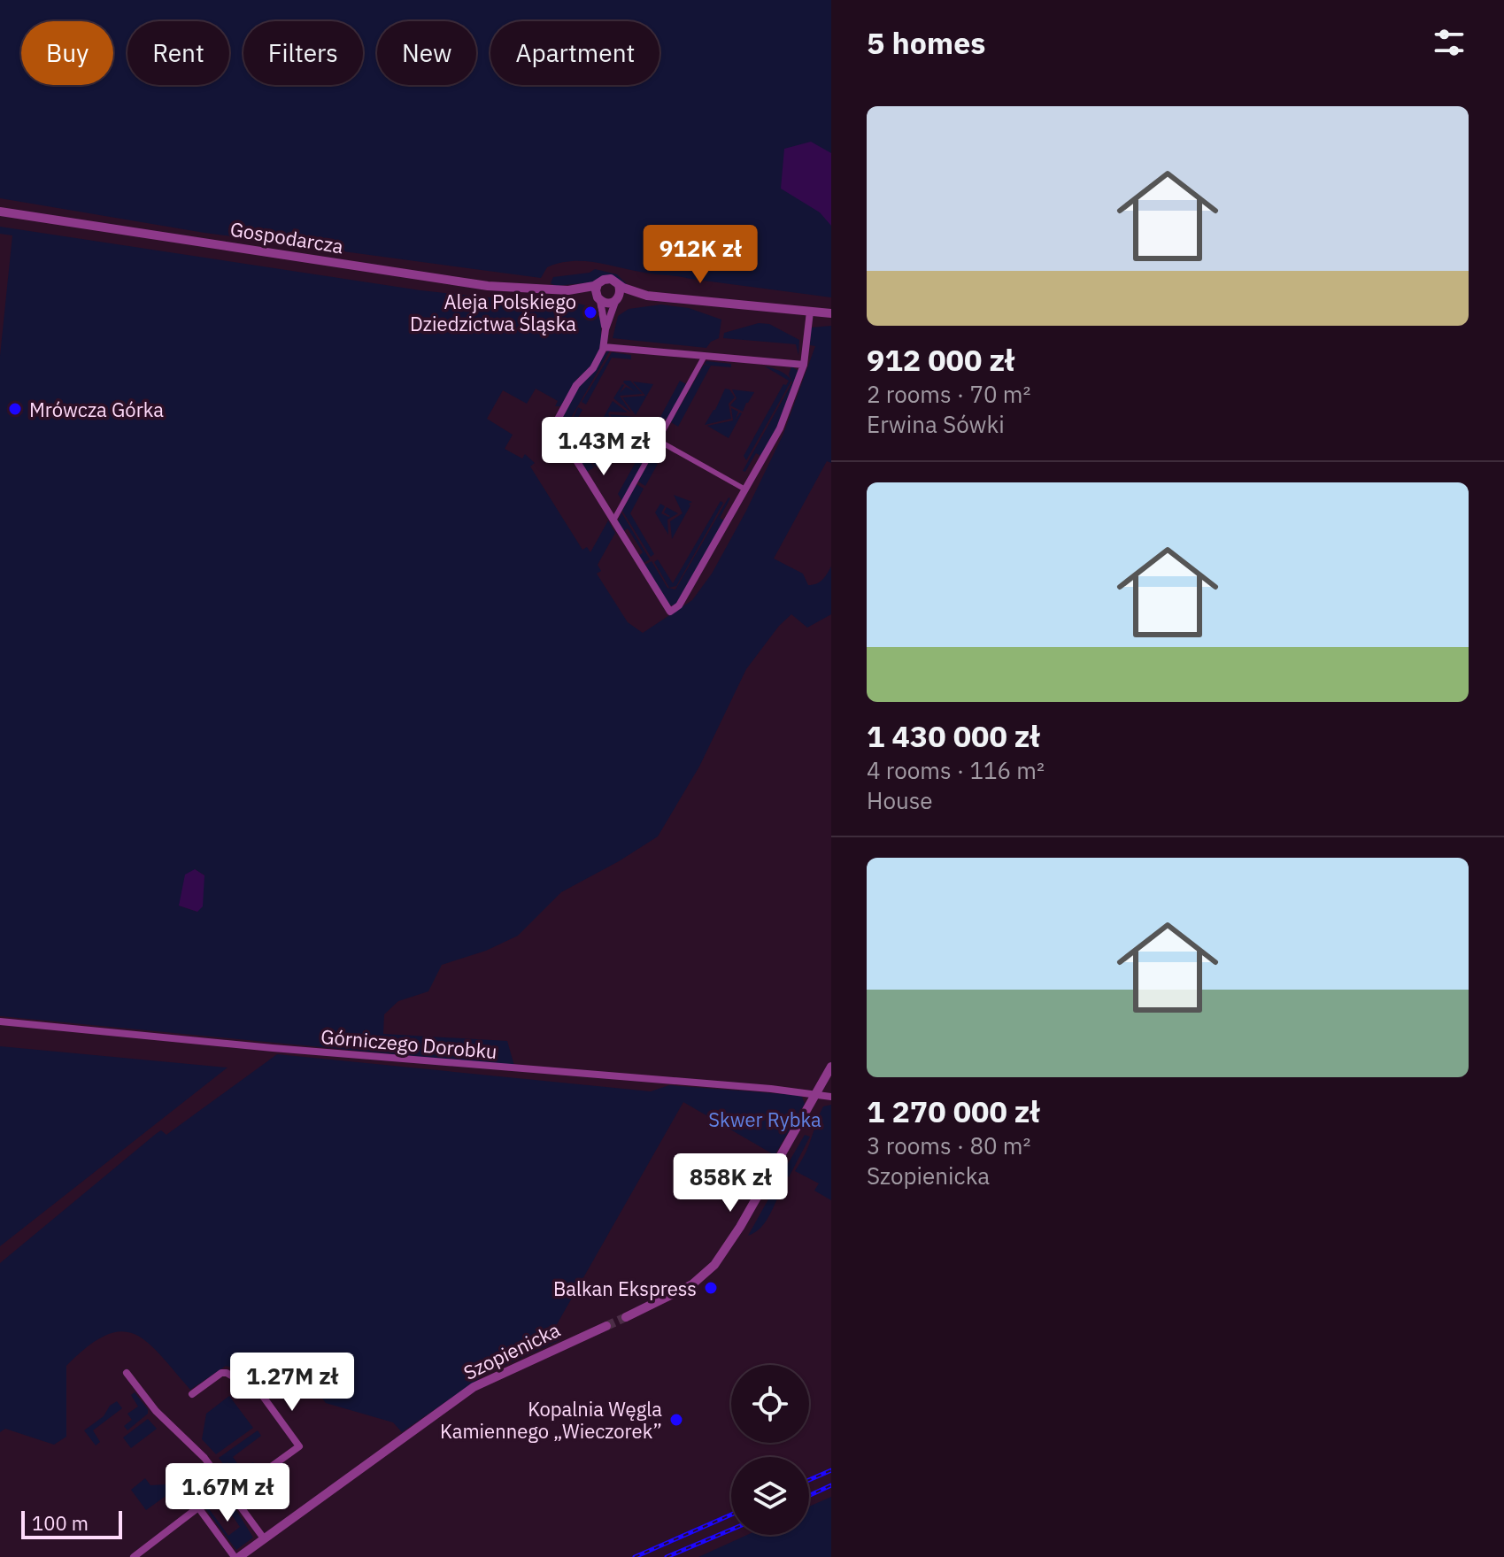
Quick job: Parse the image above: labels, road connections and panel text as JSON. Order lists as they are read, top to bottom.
{
  "streets": {
    "street": ["Gospodarcza", "Górniczego Dorobku", "Szopienicka"]
  },
  "parks": ["Skwer Rybka"],
  "places": [
    "Aleja Polskiego Dziedzictwa Śląska",
    "Mrówcza Górka",
    "Balkan Ekspress",
    "Kopalnia Węgla Kamiennego „Wieczorek”"
  ],
  "scale_bar": "100 m",
  "page": {
    "heading": "5 homes",
    "chip": [
      "Buy",
      "Rent",
      "Filters",
      "New",
      "Apartment"
    ],
    "list": [
      {
        "name": "912 000 zł",
        "note": "2 rooms · 70 m² · Erwina Sówki"
      },
      {
        "name": "1 430 000 zł",
        "note": "4 rooms · 116 m² · House"
      },
      {
        "name": "1 270 000 zł",
        "note": "3 rooms · 80 m² · Szopienicka"
      }
    ],
    "price": [
      "912K zł",
      "1.43M zł",
      "858K zł",
      "1.27M zł",
      "1.67M zł"
    ],
    "scale": "100 m"
  }
}
